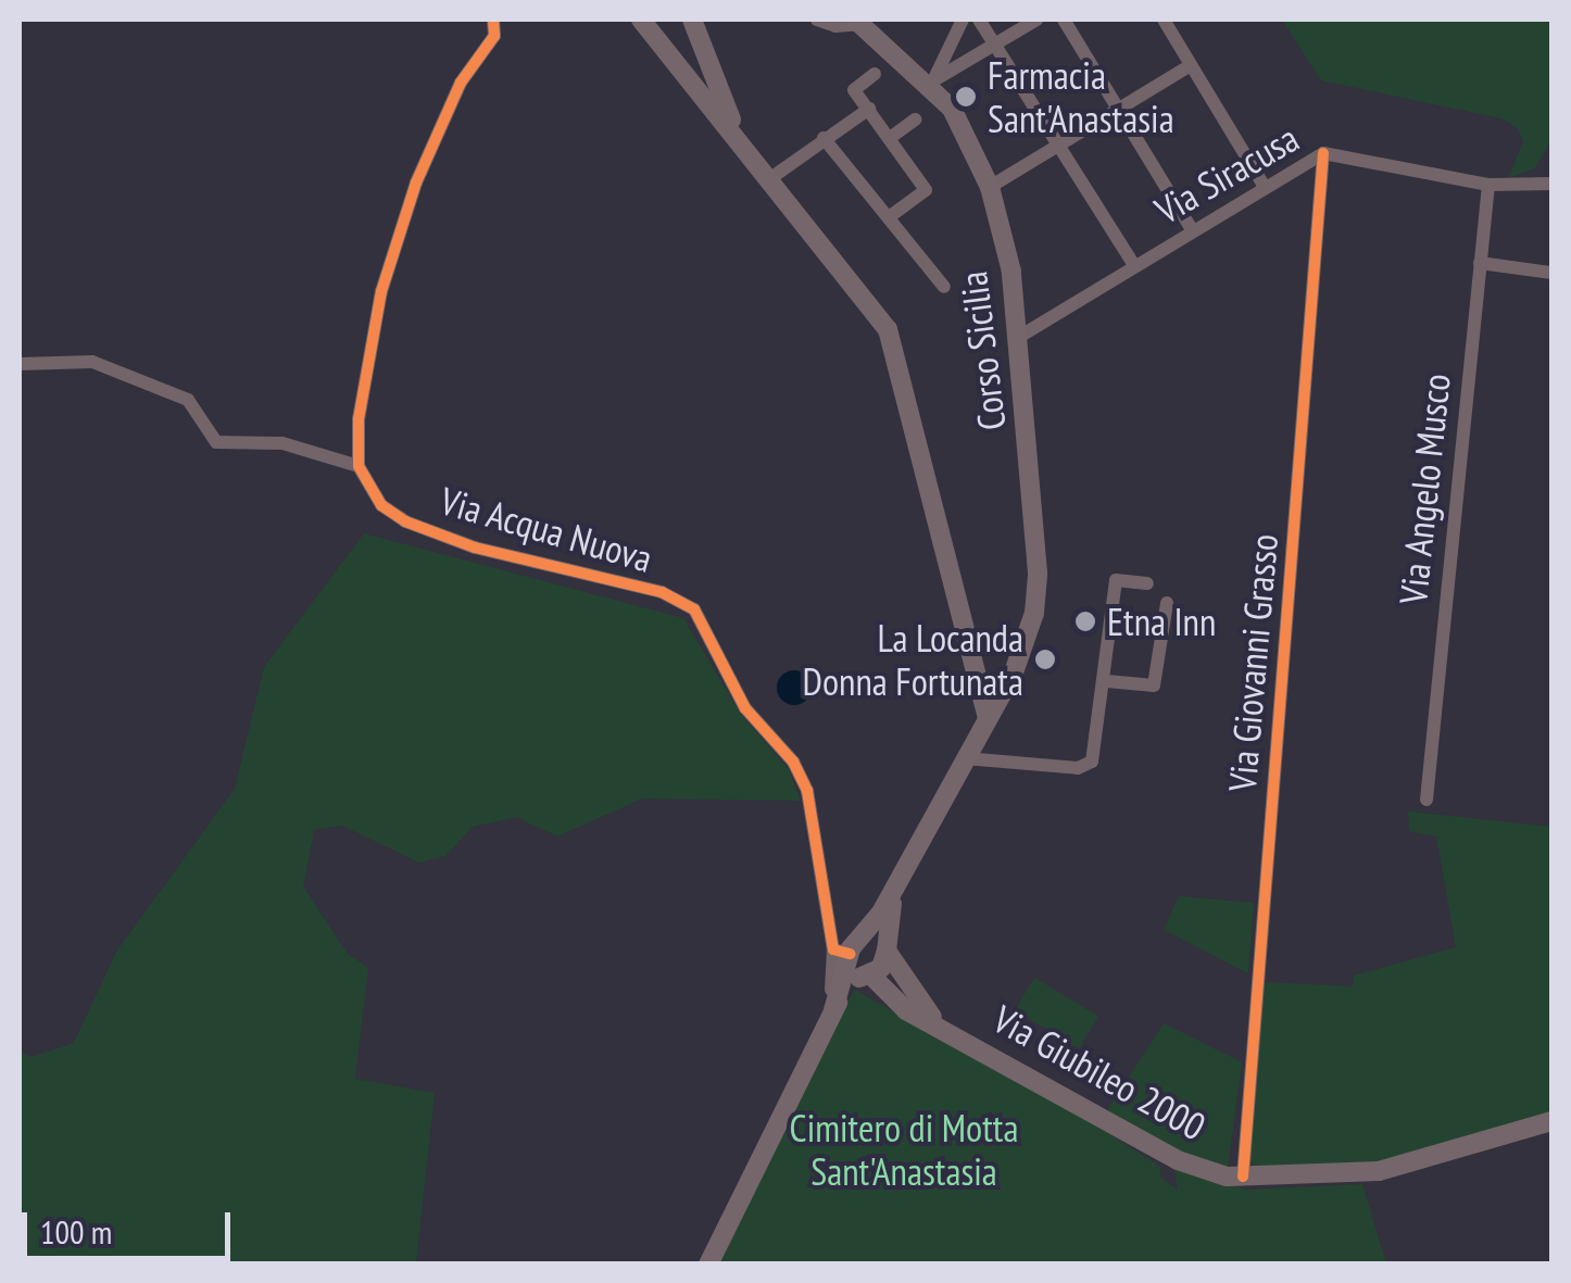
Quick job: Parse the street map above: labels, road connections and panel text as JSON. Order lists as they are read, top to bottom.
{
  "streets": {
    "street": [
      "Via Siracusa",
      "Corso Sicilia",
      "Via Angelo Musco",
      "Via Acqua Nuova",
      "Via Giovanni Grasso",
      "Via Giubileo 2000"
    ]
  },
  "crossings": [
    ["Via Siracusa", "Corso Sicilia"],
    ["Via Siracusa", "Via Angelo Musco"],
    ["Via Siracusa", "Via Giovanni Grasso"],
    ["Corso Sicilia", "Via Acqua Nuova"],
    ["Corso Sicilia", "Via Giubileo 2000"],
    ["Via Acqua Nuova", "Via Giubileo 2000"],
    ["Via Giovanni Grasso", "Via Giubileo 2000"]
  ],
  "parks": ["Cimitero di Motta Sant'Anastasia"],
  "places": ["Farmacia Sant'Anastasia", "Etna Inn", "La Locanda Donna Fortunata"],
  "scale_bar": "100 m"
}
